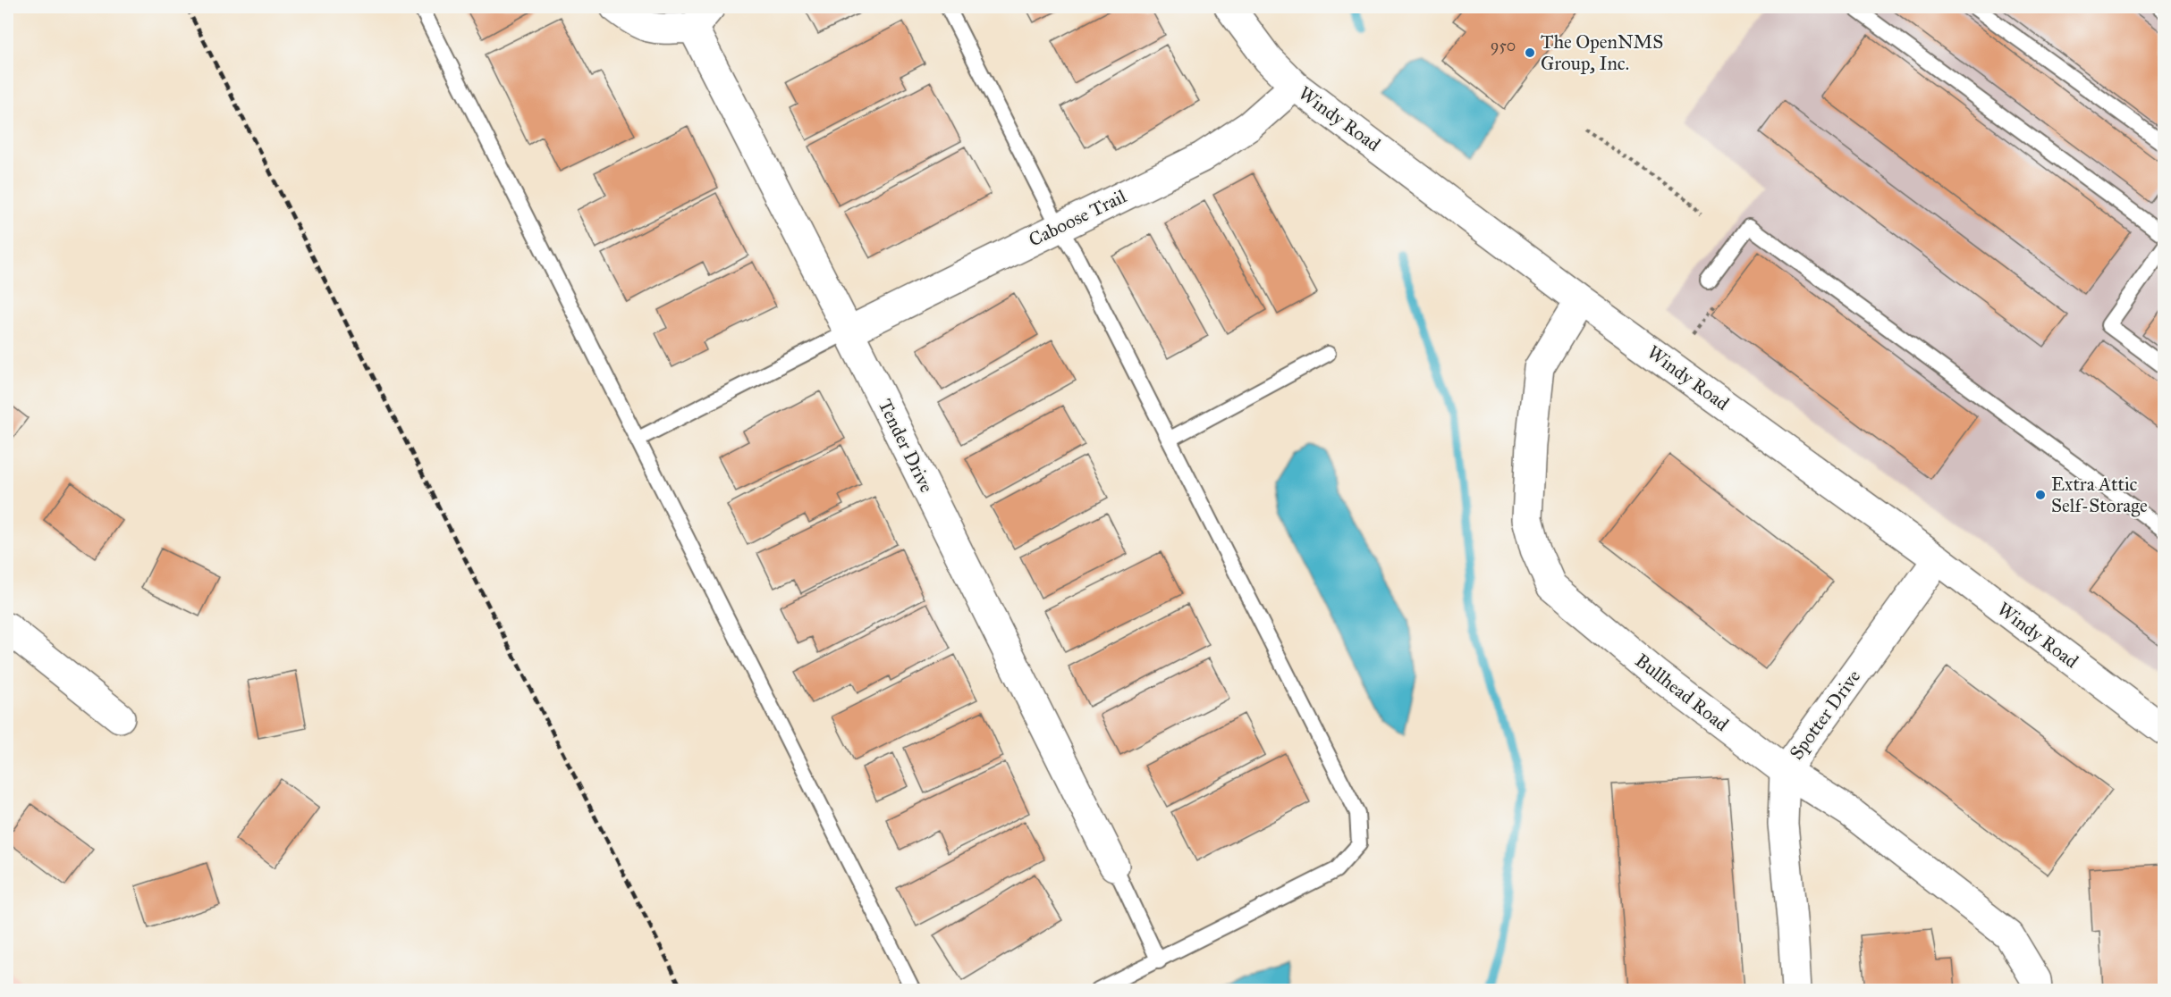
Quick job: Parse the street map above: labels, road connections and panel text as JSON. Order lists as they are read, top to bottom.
{
  "streets": {
    "street": [
      "Windy Road",
      "Caboose Trail",
      "Tender Drive",
      "Bullhead Road",
      "Spotter Drive"
    ]
  },
  "crossings": [
    ["Windy Road", "Caboose Trail"],
    ["Windy Road", "Bullhead Road"],
    ["Windy Road", "Spotter Drive"],
    ["Caboose Trail", "Tender Drive"],
    ["Bullhead Road", "Spotter Drive"]
  ],
  "places": ["The OpenNMS Group, Inc.", "Extra Attic Self-Storage"],
  "house_numbers": ["950"]
}
